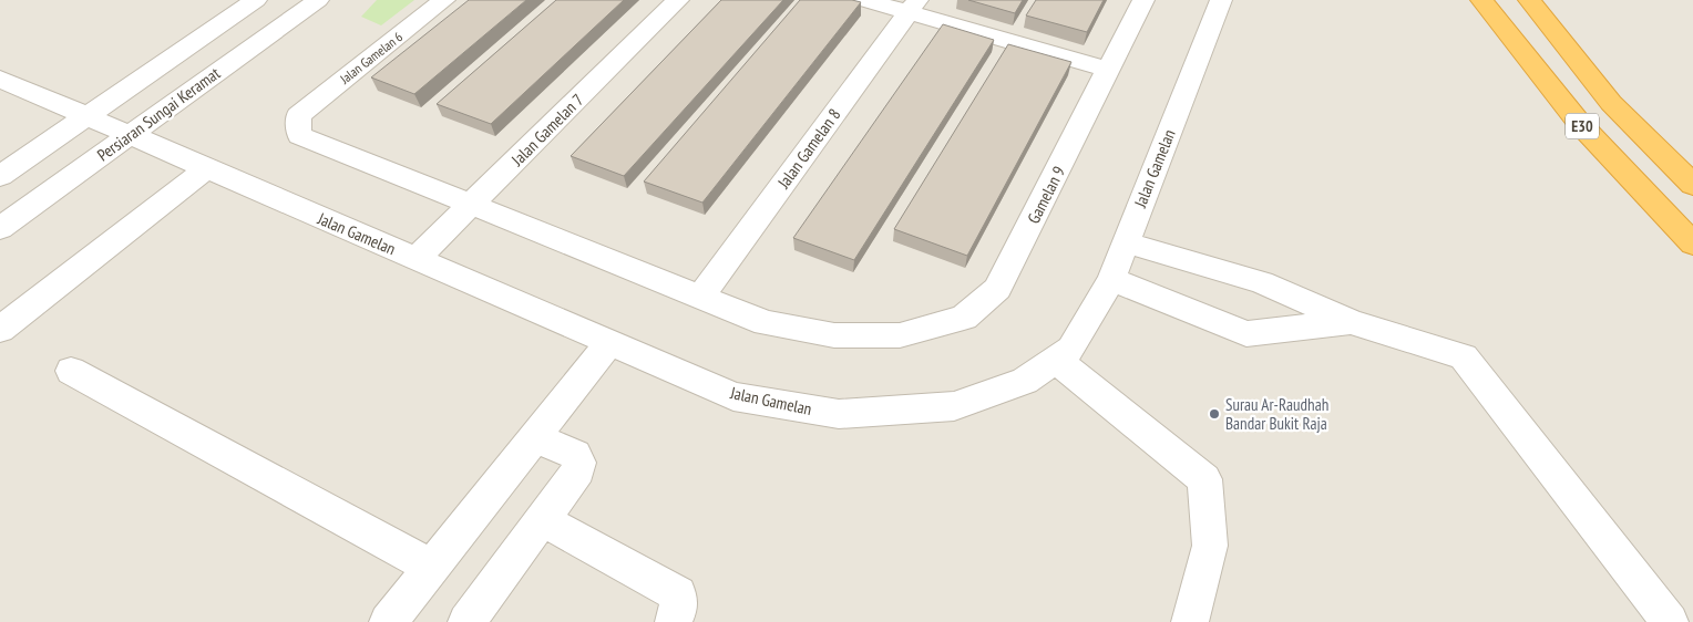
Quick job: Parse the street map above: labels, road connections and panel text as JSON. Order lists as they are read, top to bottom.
{
  "streets": {
    "highway": ["E30"],
    "street": [
      "Jalan Gamelan 6",
      "Persiaran Sungai Keramat",
      "Jalan Gamelan 7",
      "Jalan Gamelan 8",
      "Jalan Gamelan",
      "Gamelan 9"
    ]
  },
  "crossings": [
    ["Jalan Gamelan 6", "Gamelan 9"],
    ["Persiaran Sungai Keramat", "Jalan Gamelan"],
    ["Jalan Gamelan 7", "Jalan Gamelan"],
    ["Jalan Gamelan 7", "Gamelan 9"],
    ["Jalan Gamelan 8", "Gamelan 9"]
  ],
  "places": ["Surau Ar-Raudhah Bandar Bukit Raja"]
}
